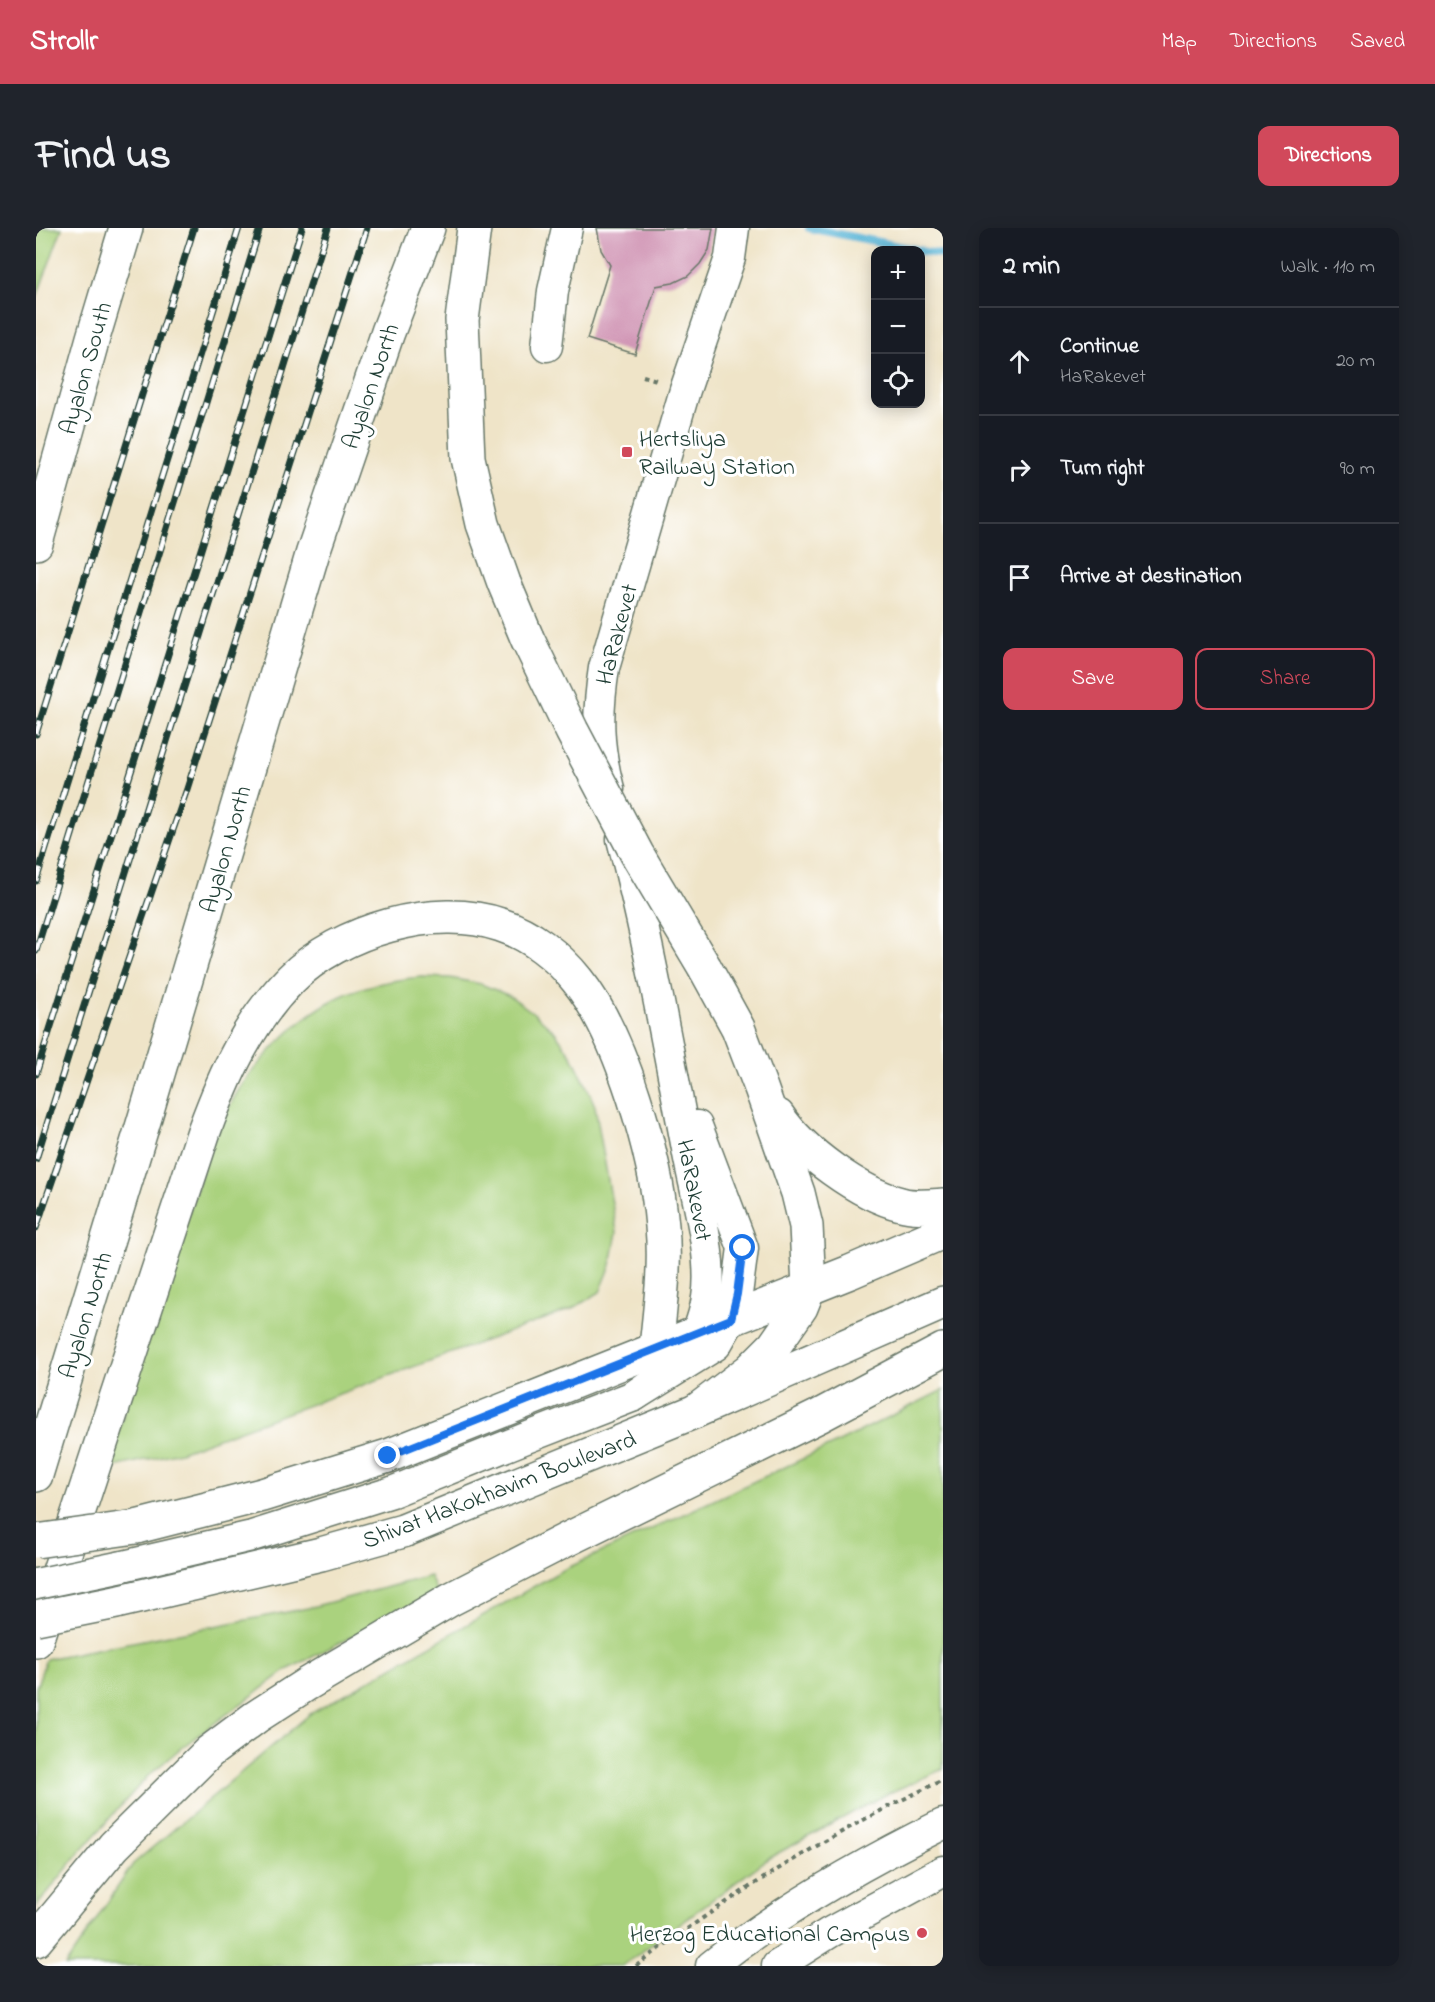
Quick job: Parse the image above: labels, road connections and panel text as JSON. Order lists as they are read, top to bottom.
{
  "streets": {
    "main road": ["Ayalon South", "Ayalon North", "Shivat HaKokhavim Boulevard"],
    "street": ["HaRakevet"]
  },
  "crossings": [
    ["HaRakevet", "Shivat HaKokhavim Boulevard"]
  ],
  "places": {
    "transit": ["Hertsliya Railway Station"],
    "other": ["Herzog Educational Campus"]
  },
  "page": {
    "header": "Strollr",
    "nav": ["Map", "Directions", "Saved"],
    "title": "Find us",
    "buttons": [
      "Directions",
      ["Save", "Share"]
    ],
    "heading": ["2 min", "Walk · 110 m"],
    "map_buttons": ["+", "−"],
    "list": [
      ["Continue", "HaRakevet", "20 m"],
      ["Turn right", "90 m"],
      "Arrive at destination"
    ]
  }
}
